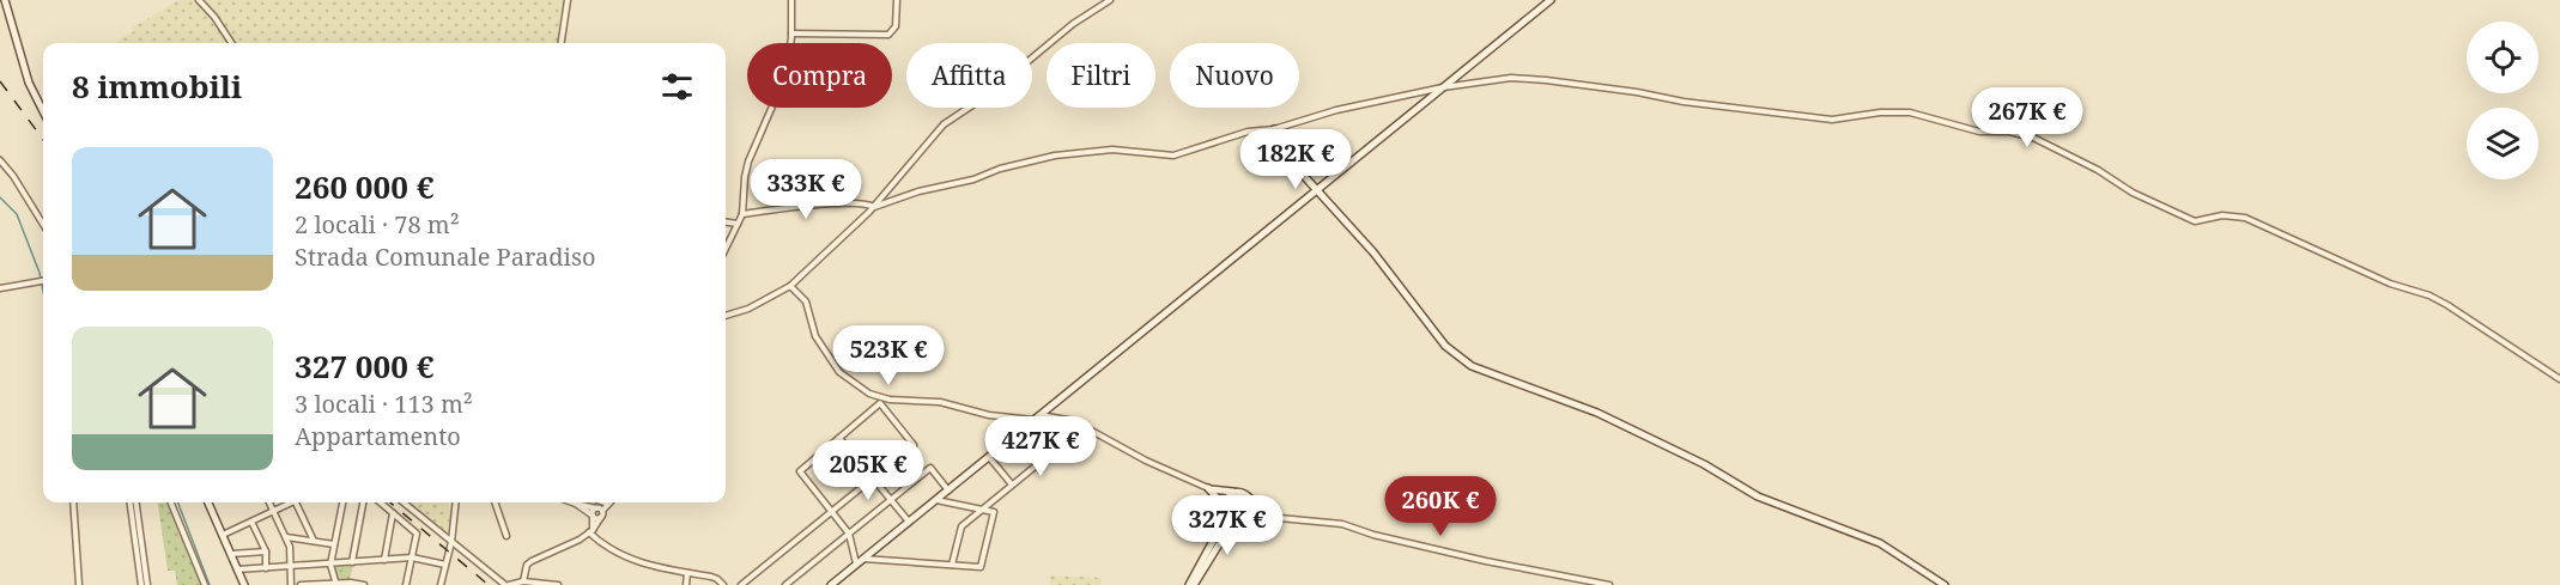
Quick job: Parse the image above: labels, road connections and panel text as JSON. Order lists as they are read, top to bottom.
{
  "page": {
    "chip": [
      "Compra",
      "Affitta",
      "Filtri",
      "Nuovo"
    ],
    "heading": "8 immobili",
    "price": [
      "267K €",
      "182K €",
      "333K €",
      "523K €",
      "427K €",
      "205K €",
      "260K €",
      "327K €"
    ],
    "list": [
      {
        "name": "260 000 €",
        "note": "2 locali · 78 m² · Strada Comunale Paradiso"
      },
      {
        "name": "327 000 €",
        "note": "3 locali · 113 m² · Appartamento"
      }
    ]
  }
}
